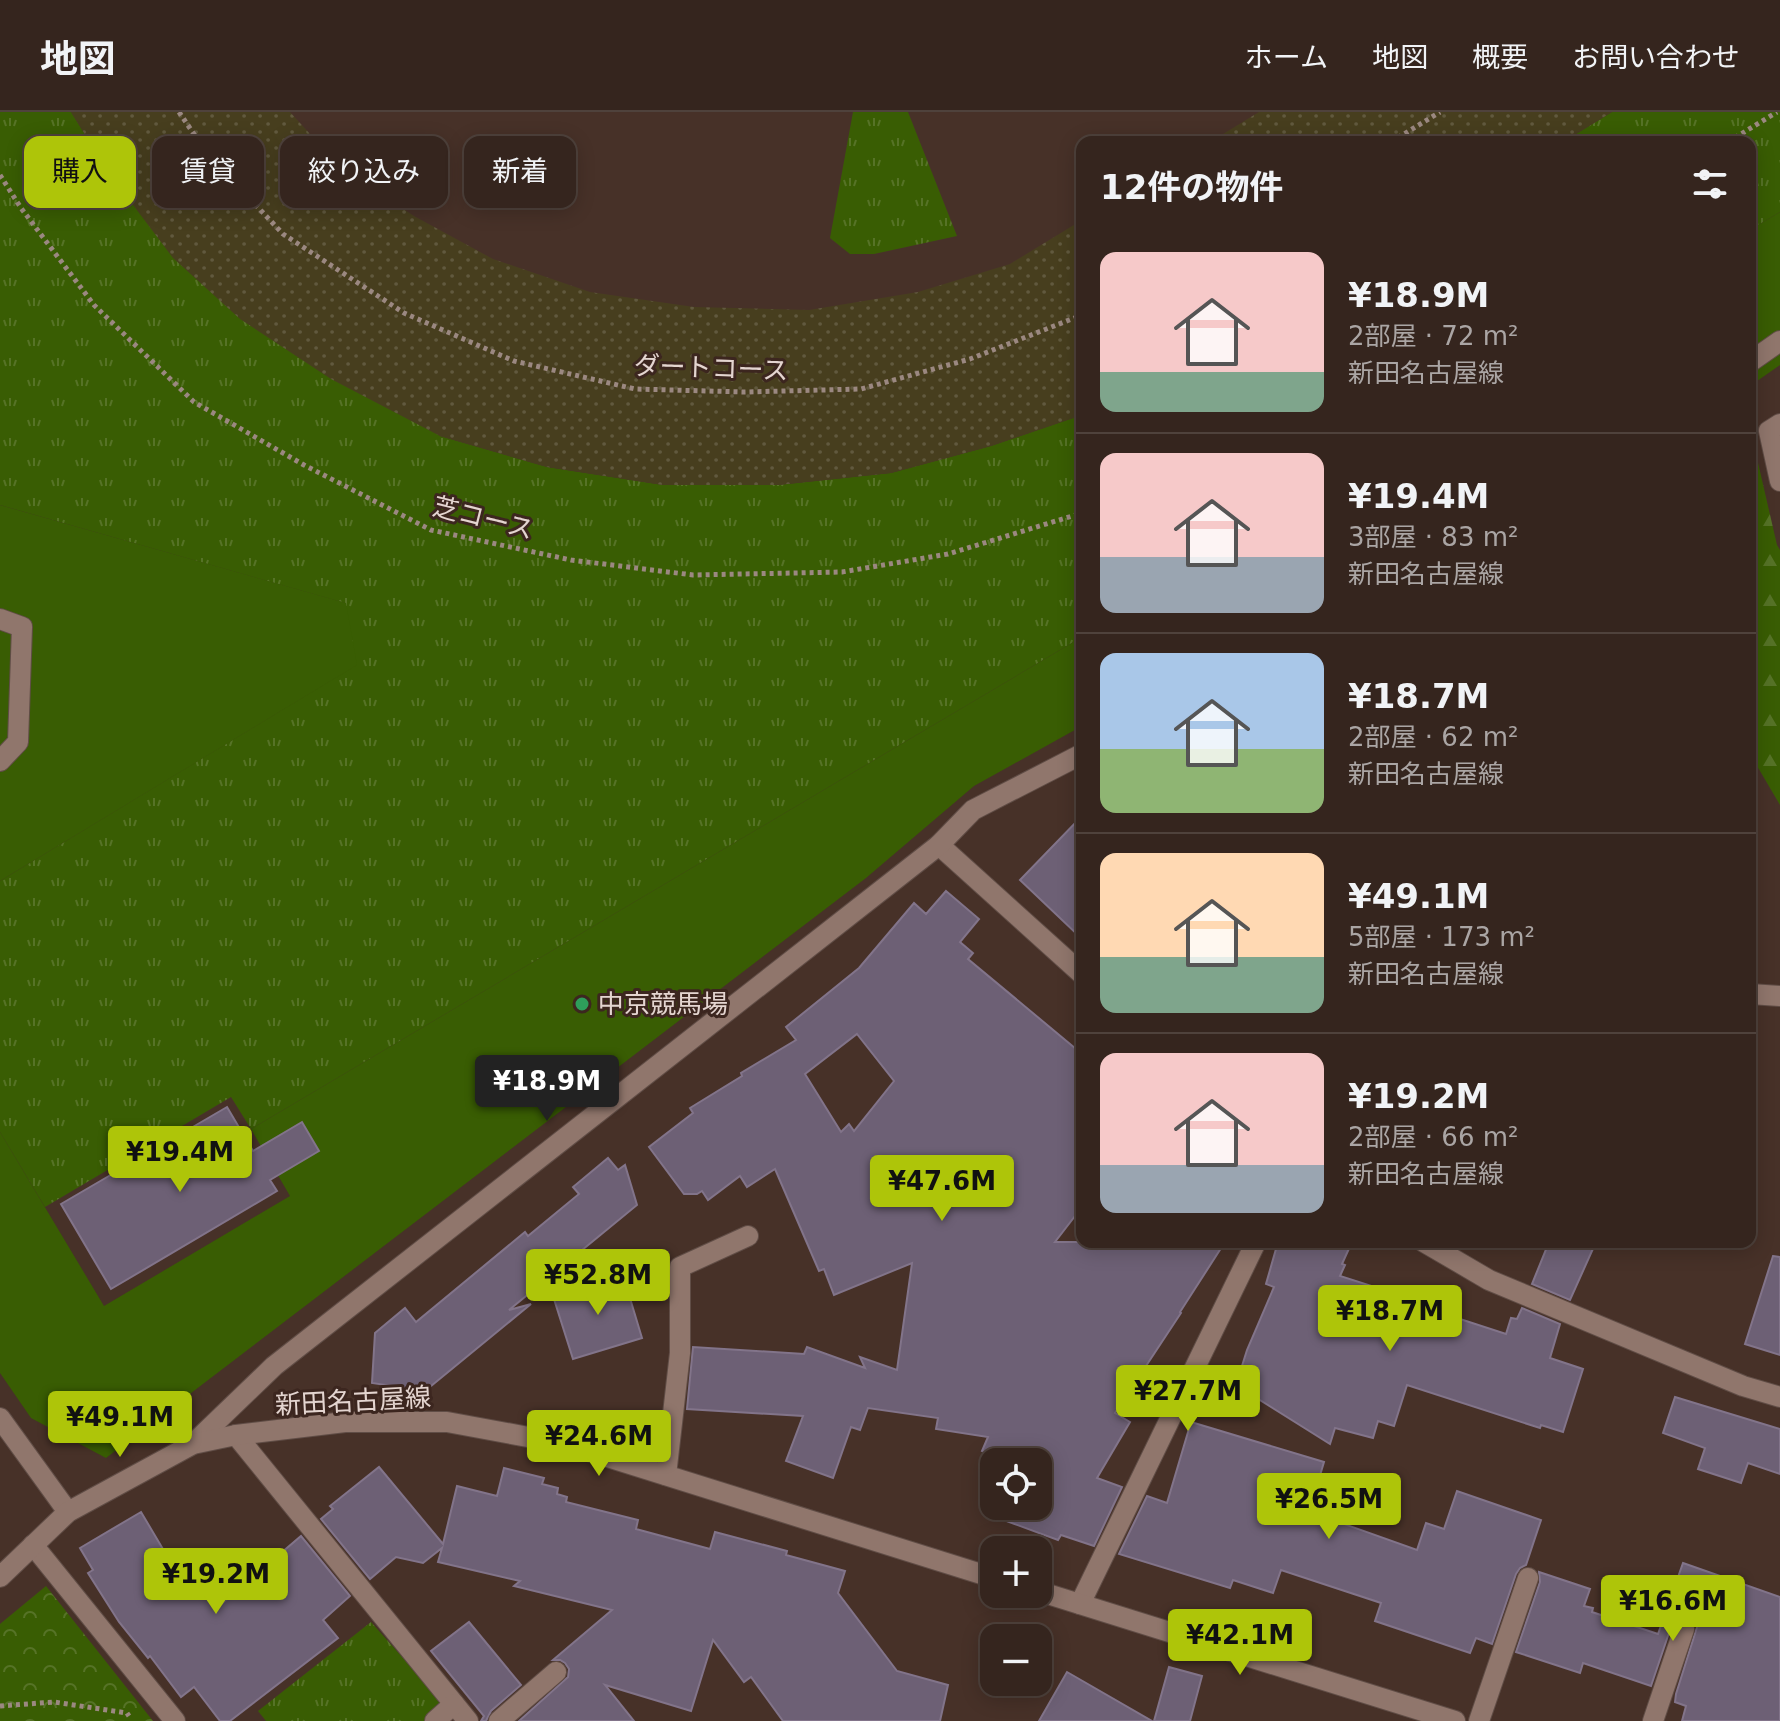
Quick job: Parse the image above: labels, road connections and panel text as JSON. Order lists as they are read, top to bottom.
{
  "streets": {
    "street": ["新田名古屋線"],
    "path": ["ダートコース", "芝コース"]
  },
  "places": ["中京競馬場"],
  "page": {
    "header": "地図",
    "nav": [
      "ホーム",
      "地図",
      "概要",
      "お問い合わせ"
    ],
    "chip": [
      "購入",
      "賃貸",
      "絞り込み",
      "新着"
    ],
    "heading": "12件の物件",
    "list": [
      {
        "name": "¥18.9M",
        "note": "2部屋 · 72 m² · 新田名古屋線"
      },
      {
        "name": "¥19.4M",
        "note": "3部屋 · 83 m² · 新田名古屋線"
      },
      {
        "name": "¥18.7M",
        "note": "2部屋 · 62 m² · 新田名古屋線"
      },
      {
        "name": "¥49.1M",
        "note": "5部屋 · 173 m² · 新田名古屋線"
      },
      {
        "name": "¥19.2M",
        "note": "2部屋 · 66 m² · 新田名古屋線"
      }
    ],
    "price": [
      "¥18.9M",
      "¥19.4M",
      "¥47.6M",
      "¥52.8M",
      "¥18.7M",
      "¥27.7M",
      "¥49.1M",
      "¥24.6M",
      "¥26.5M",
      "¥19.2M",
      "¥16.6M",
      "¥42.1M"
    ],
    "map_buttons": ["+", "−"]
  }
}
